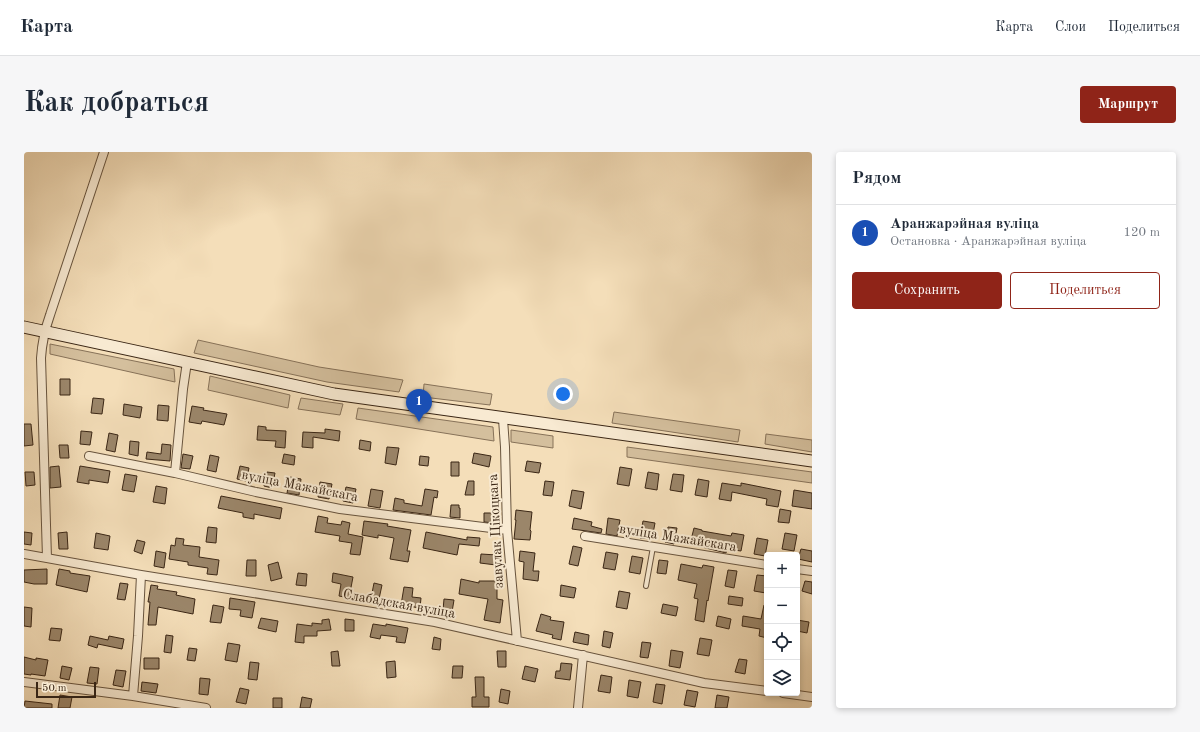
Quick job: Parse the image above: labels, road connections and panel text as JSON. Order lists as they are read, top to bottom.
{
  "streets": {
    "street": ["вуліца Мажайскага", "завулак Цікоцкага", "Слабадская вуліца"]
  },
  "crossings": [
    ["вуліца Мажайскага", "завулак Цікоцкага"],
    ["завулак Цікоцкага", "Слабадская вуліца"]
  ],
  "scale_bar": "50 m",
  "page": {
    "header": "Карта",
    "nav": ["Карта", "Слои", "Поделиться"],
    "buttons": [
      "Маршрут",
      ["Сохранить", "Поделиться"]
    ],
    "title": "Как добраться",
    "heading": "Рядом",
    "list": [
      {
        "mark": "1",
        "name": "Аранжарэйная вуліца",
        "note": "Остановка · Аранжарэйная вуліца",
        "value": "120 m"
      }
    ],
    "pins": "1",
    "map_buttons": ["+", "−"],
    "scale": "50 m"
  }
}
